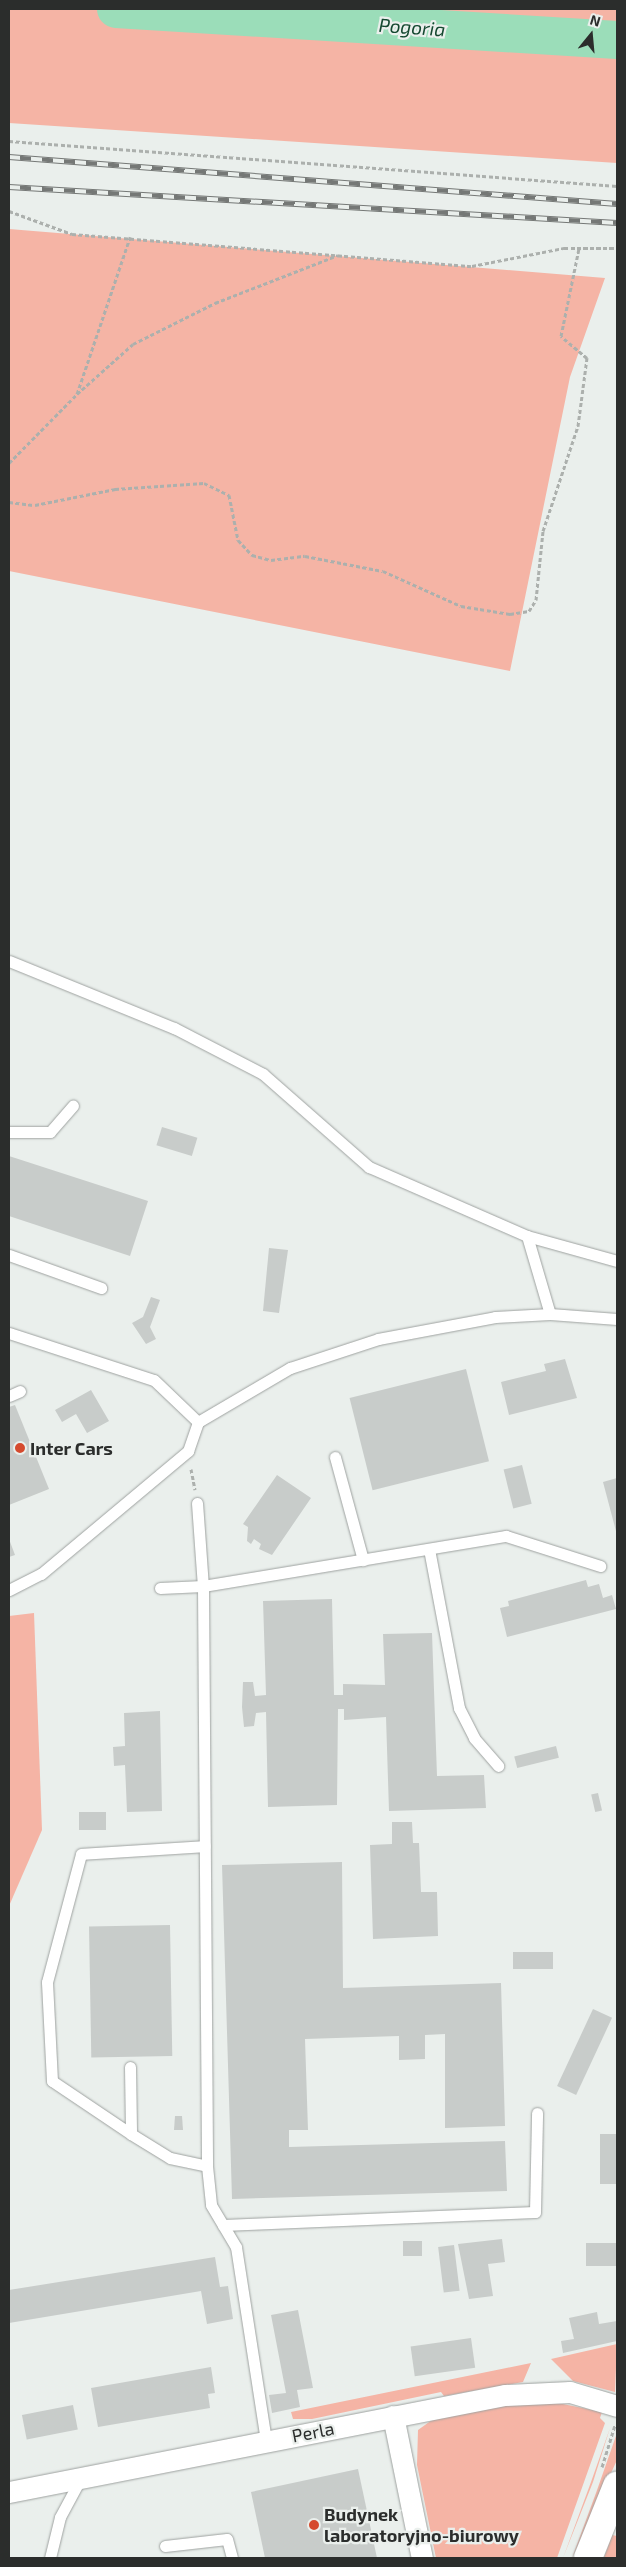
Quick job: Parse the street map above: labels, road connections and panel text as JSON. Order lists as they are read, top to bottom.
{
  "streets": {
    "street": ["Perla"]
  },
  "water": ["Pogoria"],
  "places": ["Inter Cars", "Budynek laboratoryjno-biurowy"],
  "north": "top"
}
